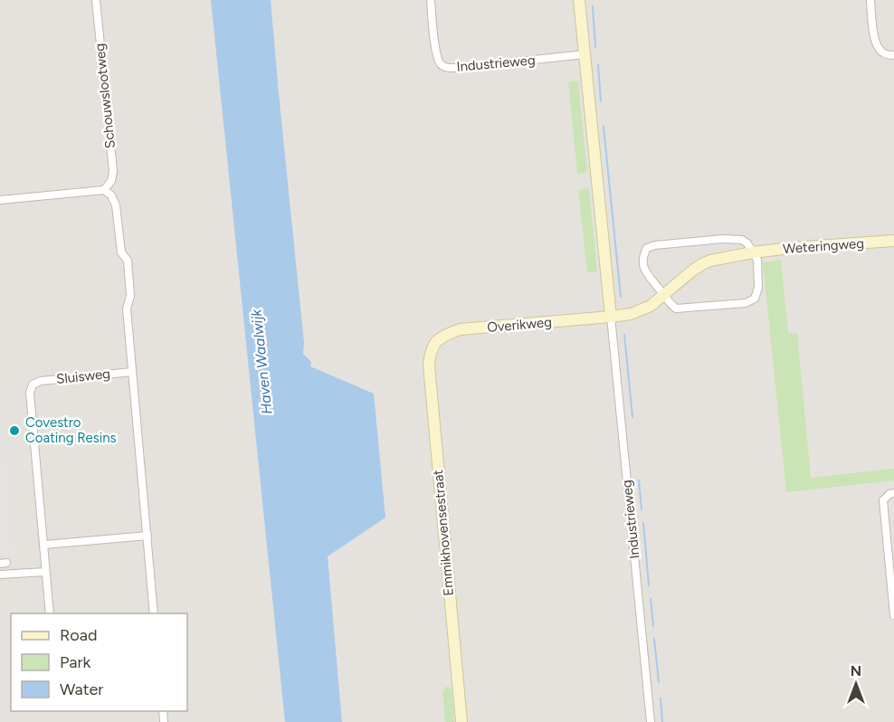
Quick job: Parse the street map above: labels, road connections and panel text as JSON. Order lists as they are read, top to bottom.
{
  "streets": {
    "street": [
      "Industrieweg",
      "Schouwslootweg",
      "Weteringweg",
      "Overikweg",
      "Sluisweg",
      "Emmikhovensestraat"
    ]
  },
  "crossings": [
    ["Industrieweg", "Overikweg"],
    ["Overikweg", "Emmikhovensestraat"]
  ],
  "water": ["Haven Waalwijk"],
  "places": ["Covestro Coating Resins"],
  "legend": ["Road", "Park", "Water"],
  "north": "top"
}
